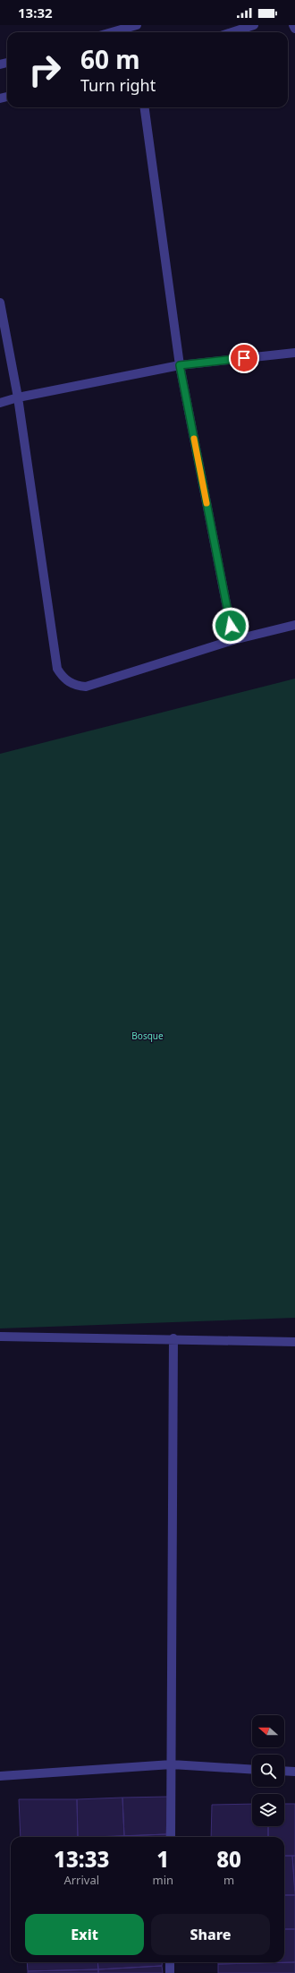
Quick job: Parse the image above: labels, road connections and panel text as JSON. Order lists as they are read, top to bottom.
{
  "parks": ["Bosque"],
  "north": "left",
  "page": {
    "status": "13:32",
    "turn": ["60 m", "Turn right"],
    "eta": [
      "13:33",
      "Arrival",
      "1",
      "min",
      "80",
      "m"
    ],
    "buttons": ["Exit", "Share"]
  }
}
